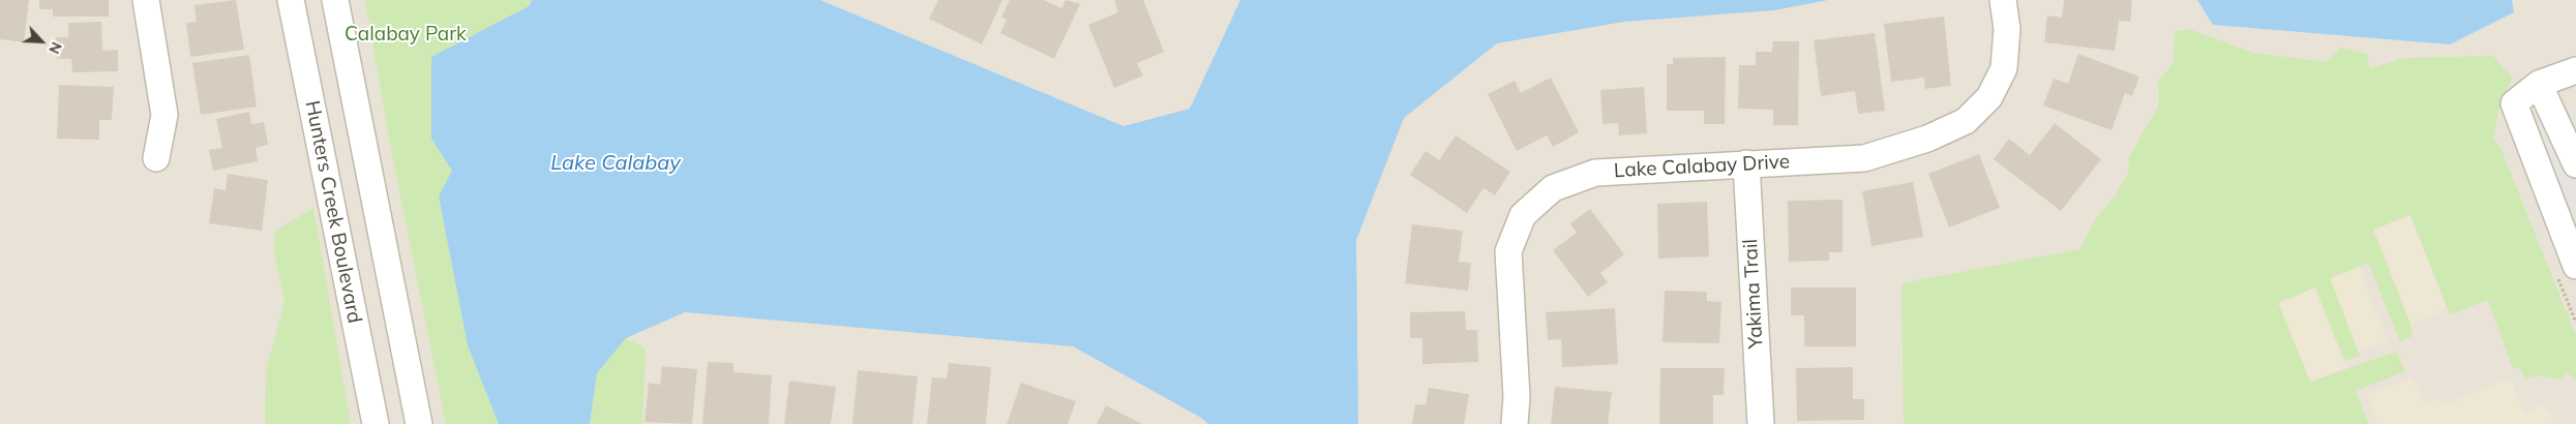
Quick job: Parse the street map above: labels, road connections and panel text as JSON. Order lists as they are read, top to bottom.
{
  "streets": {
    "street": ["Lake Calabay Drive", "Hunters Creek Boulevard", "Yakima Trail"]
  },
  "crossings": [
    ["Lake Calabay Drive", "Yakima Trail"]
  ],
  "water": ["Lake Calabay"],
  "parks": ["Calabay Park"],
  "north": "bottom right"
}
